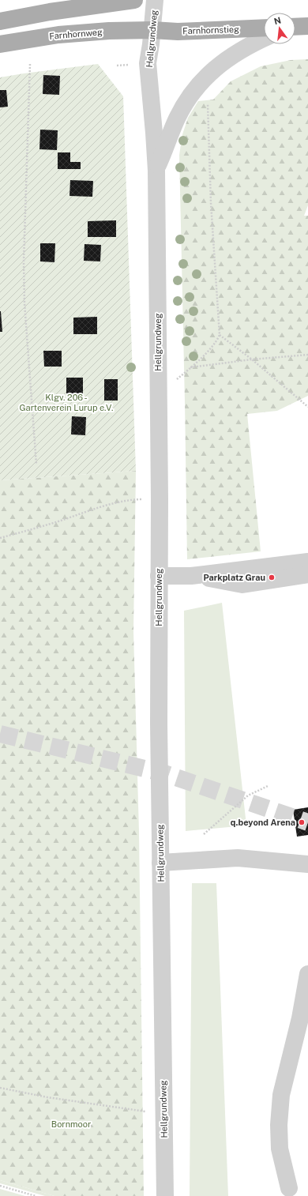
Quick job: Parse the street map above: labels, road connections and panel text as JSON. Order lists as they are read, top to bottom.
{
  "streets": {
    "main road": ["Farnhornstieg", "Farnhornweg"],
    "street": ["Hellgrundweg"]
  },
  "crossings": [
    ["Farnhornstieg", "Farnhornweg"],
    ["Farnhornstieg", "Hellgrundweg"],
    ["Farnhornweg", "Hellgrundweg"]
  ],
  "parks": ["Klgv. 206 - Gartenverein Lurup e.V.", "Bornmoor"],
  "places": ["Parkplatz Grau", "q.beyond Arena"],
  "north": "top"
}
